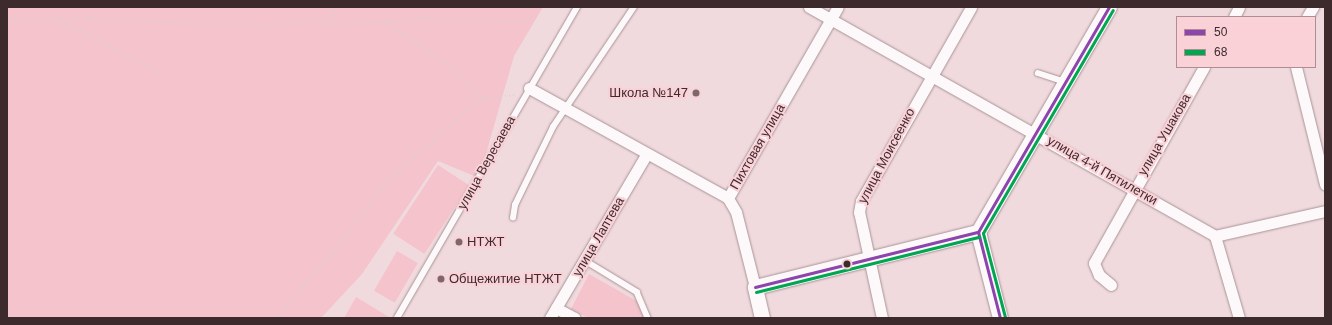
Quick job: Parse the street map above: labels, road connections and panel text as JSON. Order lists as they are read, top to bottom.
{
  "streets": {
    "street": [
      "улица Ушакова",
      "Пихтовая улица",
      "улица Моисеенко",
      "улица 4-й Пятилетки",
      "улица Лаптева"
    ],
    "lane": ["улица Вересаева"]
  },
  "crossings": [
    ["улица Ушакова", "улица 4-й Пятилетки"],
    ["Пихтовая улица", "улица 4-й Пятилетки"],
    ["улица Моисеенко", "улица 4-й Пятилетки"]
  ],
  "places": ["Школа №147", "НТЖТ", "Общежитие НТЖТ"],
  "lines": ["transit line 50", "transit line 68"],
  "legend": ["50", "68"]
}
